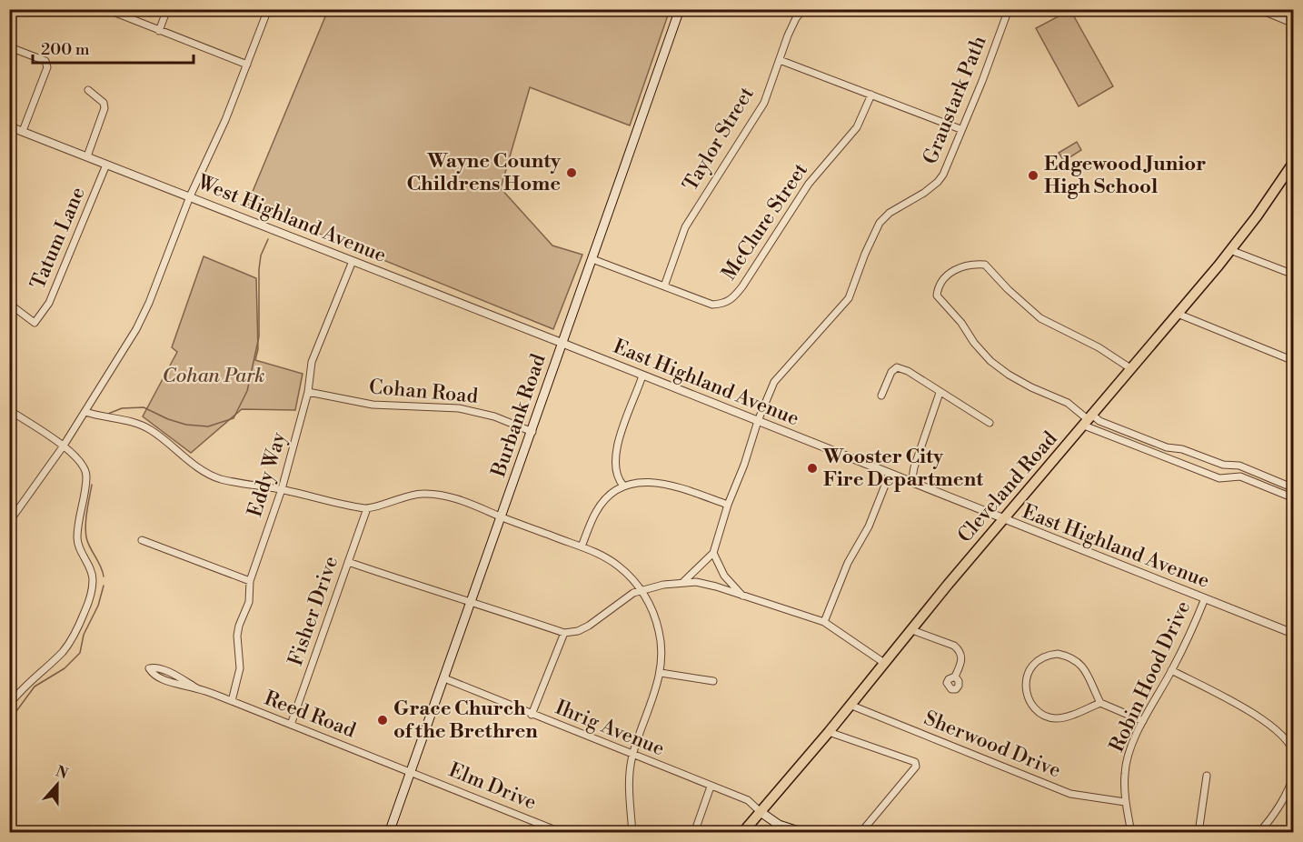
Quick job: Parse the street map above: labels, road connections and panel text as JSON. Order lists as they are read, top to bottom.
{
  "streets": {
    "main road": ["Burbank Road", "Cleveland Road"],
    "street": [
      "Graustark Path",
      "Taylor Street",
      "West Highland Avenue",
      "McClure Street",
      "Tatum Lane",
      "East Highland Avenue",
      "Cohan Road",
      "Eddy Way",
      "Fisher Drive",
      "Robin Hood Drive",
      "Reed Road",
      "Ihrig Avenue",
      "Sherwood Drive",
      "Elm Drive"
    ]
  },
  "crossings": [
    ["Graustark Path", "East Highland Avenue"],
    ["Taylor Street", "McClure Street"],
    ["West Highland Avenue", "Tatum Lane"],
    ["West Highland Avenue", "East Highland Avenue"],
    ["West Highland Avenue", "Burbank Road"],
    ["West Highland Avenue", "Eddy Way"],
    ["McClure Street", "Burbank Road"],
    ["East Highland Avenue", "Burbank Road"],
    ["East Highland Avenue", "Cleveland Road"],
    ["East Highland Avenue", "Robin Hood Drive"],
    ["Cohan Road", "Burbank Road"],
    ["Cohan Road", "Eddy Way"],
    ["Burbank Road", "Reed Road"],
    ["Burbank Road", "Ihrig Avenue"],
    ["Burbank Road", "Elm Drive"],
    ["Eddy Way", "Reed Road"],
    ["Cleveland Road", "Ihrig Avenue"],
    ["Cleveland Road", "Sherwood Drive"],
    ["Fisher Drive", "Reed Road"],
    ["Robin Hood Drive", "Sherwood Drive"],
    ["Reed Road", "Elm Drive"]
  ],
  "parks": ["Cohan Park"],
  "places": [
    "Wayne County Childrens Home",
    "Edgewood Junior High School",
    "Wooster City Fire Department",
    "Grace Church of the Brethren"
  ],
  "scale_bar": "200 m",
  "north": "top"
}
